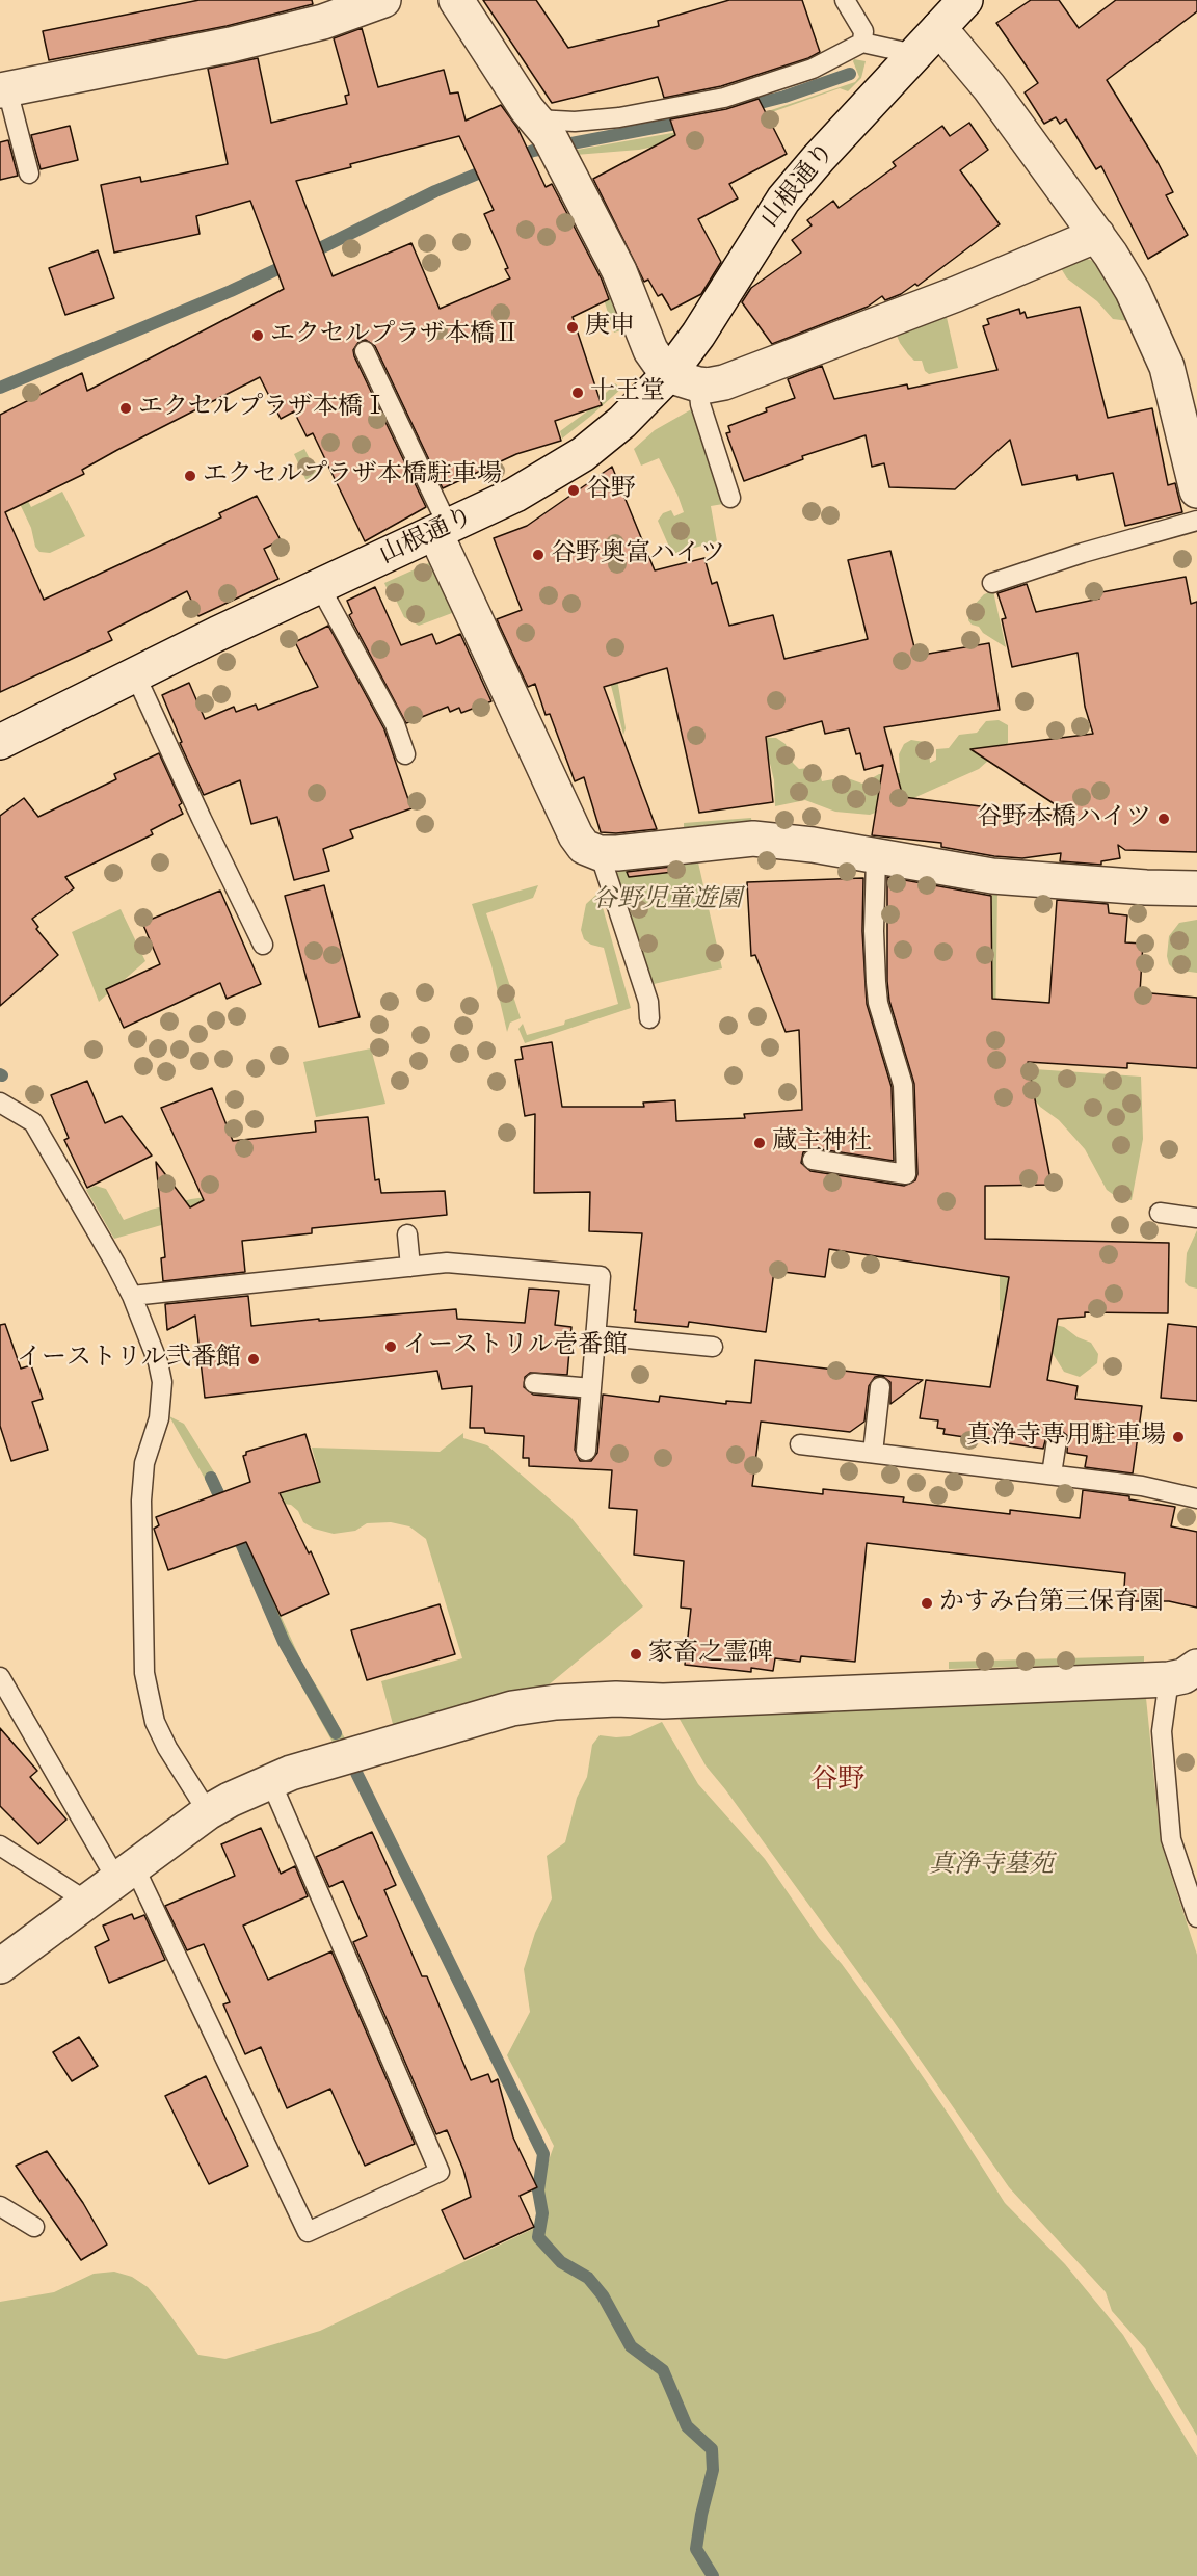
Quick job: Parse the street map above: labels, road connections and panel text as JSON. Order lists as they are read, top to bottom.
{
  "streets": {
    "street": ["山根通り"]
  },
  "districts": ["谷野"],
  "parks": ["谷野児童遊園", "真浄寺墓苑"],
  "places": [
    "庚申",
    "エクセルプラザ本橋Ⅱ",
    "十王堂",
    "エクセルプラザ本橋Ⅰ",
    "エクセルプラザ本橋駐車場",
    "谷野",
    "谷野奥富ハイツ",
    "谷野本橋ハイツ",
    "蔵主神社",
    "イーストリル壱番館",
    "イーストリル弐番館",
    "真浄寺専用駐車場",
    "かすみ台第三保育園",
    "家畜之霊碑"
  ]
}
